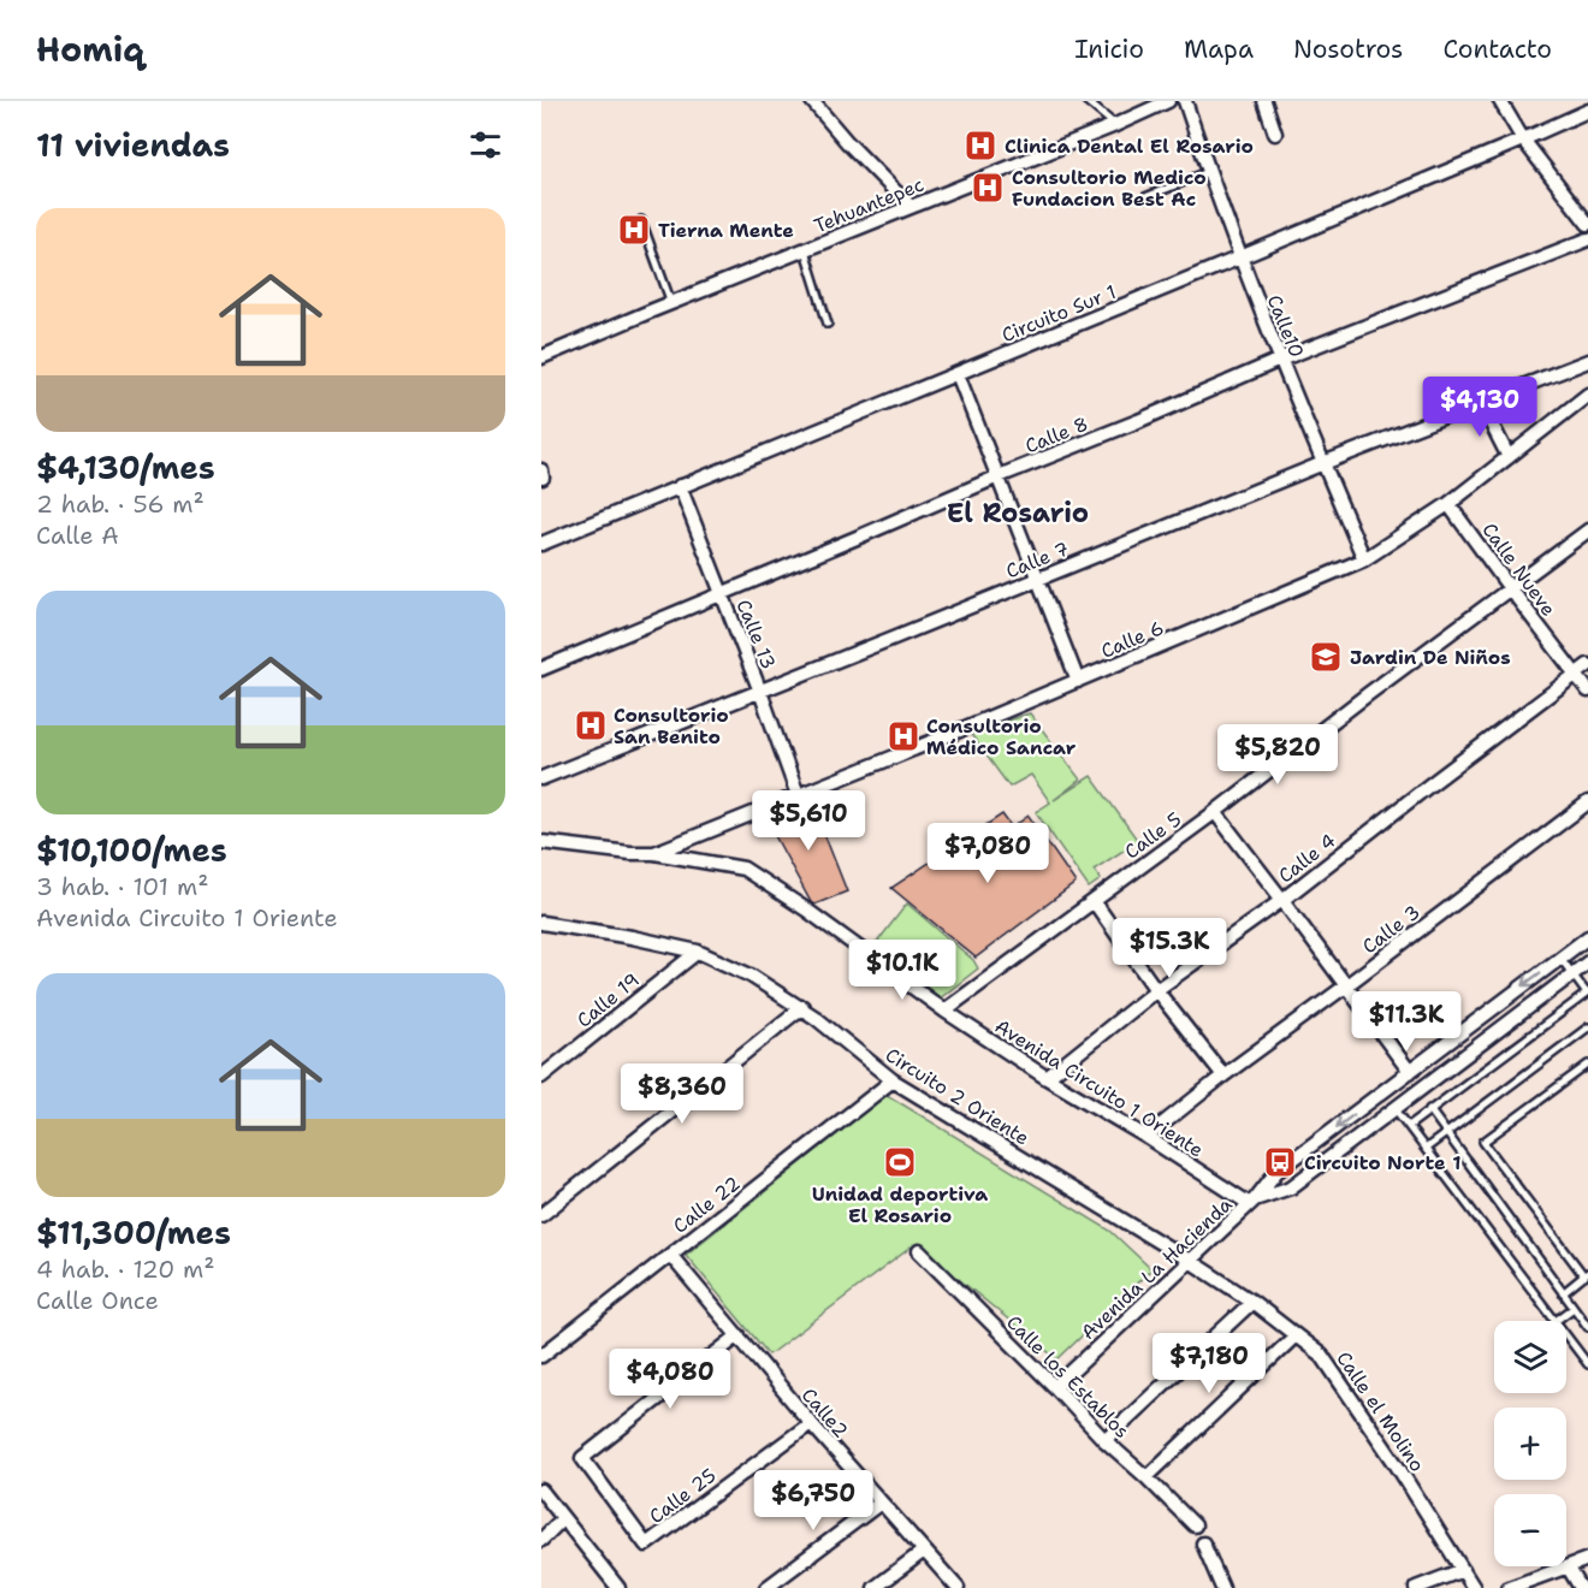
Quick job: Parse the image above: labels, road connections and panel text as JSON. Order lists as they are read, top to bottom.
{
  "streets": {
    "street": [
      "Tehuantepec",
      "Circuito Sur 1",
      "Calle10",
      "Calle 8",
      "Calle 7",
      "Calle Nueve",
      "Calle 13",
      "Calle 6",
      "Calle 5",
      "Calle 4",
      "Calle 3",
      "Calle 19",
      "Avenida Circuito 1 Oriente",
      "Circuito 2 Oriente",
      "Calle 22",
      "Avenida La Hacienda",
      "Calle los Establos",
      "Calle el Molino",
      "Calle2",
      "Calle 25"
    ]
  },
  "crossings": [
    ["Circuito Sur 1", "Calle10"],
    ["Circuito Sur 1", "Calle 13"],
    ["Calle10", "Calle 8"],
    ["Calle10", "Calle 7"],
    ["Calle10", "Calle 6"],
    ["Calle 8", "Calle 13"],
    ["Calle 7", "Calle 13"],
    ["Calle Nueve", "Calle 6"],
    ["Calle Nueve", "Calle 5"],
    ["Calle Nueve", "Calle 4"],
    ["Calle 13", "Calle 6"],
    ["Calle 6", "Avenida Circuito 1 Oriente"],
    ["Calle 5", "Avenida Circuito 1 Oriente"],
    ["Calle 4", "Avenida Circuito 1 Oriente"],
    ["Calle 3", "Avenida Circuito 1 Oriente"],
    ["Calle 19", "Circuito 2 Oriente"],
    ["Avenida Circuito 1 Oriente", "Avenida La Hacienda"],
    ["Circuito 2 Oriente", "Calle 22"],
    ["Circuito 2 Oriente", "Avenida La Hacienda"],
    ["Circuito 2 Oriente", "Calle el Molino"],
    ["Calle 22", "Calle2"],
    ["Avenida La Hacienda", "Calle los Establos"],
    ["Avenida La Hacienda", "Calle el Molino"],
    ["Calle2", "Calle 25"]
  ],
  "districts": ["El Rosario"],
  "places": {
    "hospital": [
      "Clinica Dental El Rosario",
      "Consultorio Medico Fundacion Best Ac",
      "Tierna Mente",
      "Consultorio San Benito",
      "Consultorio Médico Sancar"
    ],
    "school or university": ["Jardin De Niños"],
    "sports": ["Unidad deportiva El Rosario"],
    "bus stop": ["Circuito Norte 1"]
  },
  "page": {
    "header": "Homiq",
    "nav": [
      "Inicio",
      "Mapa",
      "Nosotros",
      "Contacto"
    ],
    "heading": "11 viviendas",
    "list": [
      {
        "name": "$4,130/mes",
        "note": "2 hab. · 56 m² · Calle A"
      },
      {
        "name": "$10,100/mes",
        "note": "3 hab. · 101 m² · Avenida Circuito 1 Oriente"
      },
      {
        "name": "$11,300/mes",
        "note": "4 hab. · 120 m² · Calle Once"
      }
    ],
    "price": [
      "$4,130",
      "$5,820",
      "$5,610",
      "$7,080",
      "$15.3K",
      "$10.1K",
      "$11.3K",
      "$8,360",
      "$7,180",
      "$4,080",
      "$6,750"
    ],
    "map_buttons": ["+", "−"]
  }
}
